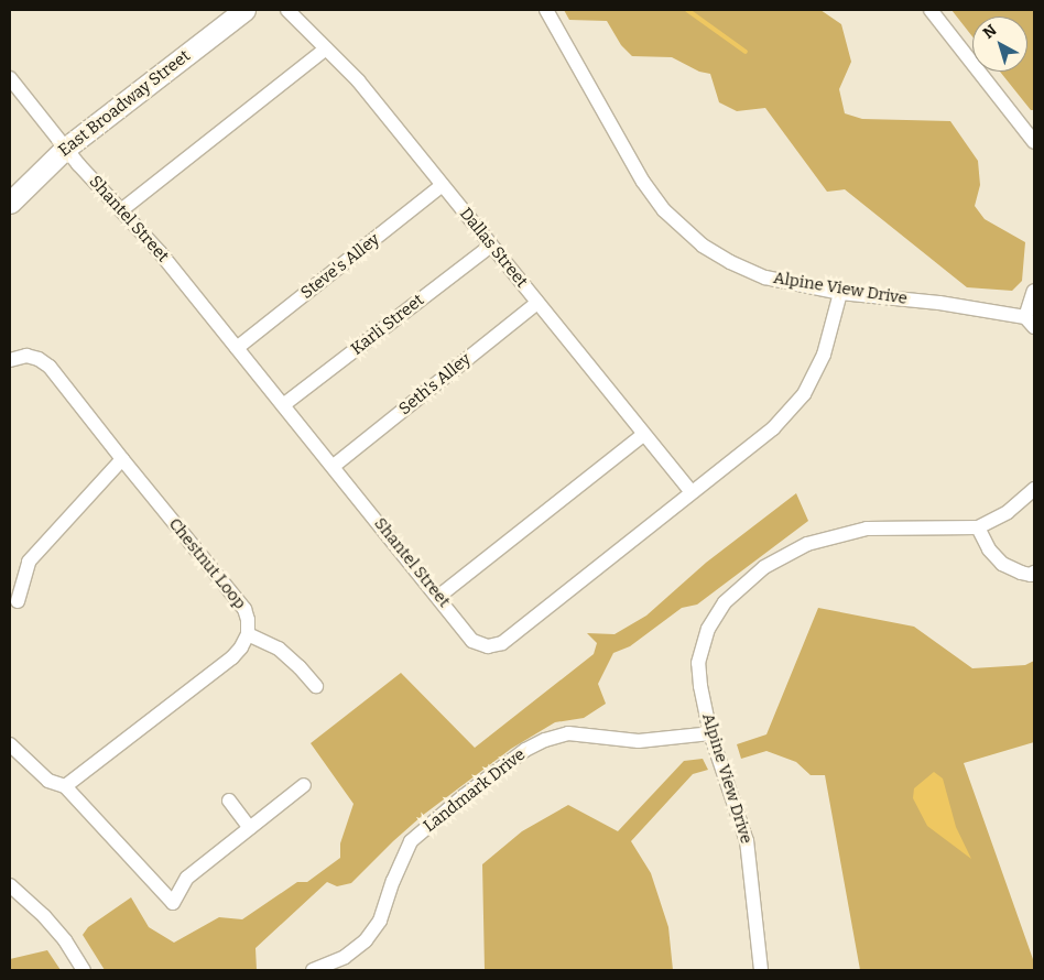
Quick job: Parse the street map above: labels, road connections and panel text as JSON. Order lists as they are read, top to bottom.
{
  "streets": {
    "street": [
      "East Broadway Street",
      "Shantel Street",
      "Dallas Street",
      "Steve's Alley",
      "Alpine View Drive",
      "Karli Street",
      "Seth's Alley",
      "Chestnut Loop",
      "Landmark Drive"
    ]
  },
  "crossings": [
    ["East Broadway Street", "Shantel Street"],
    ["Shantel Street", "Dallas Street"],
    ["Shantel Street", "Steve's Alley"],
    ["Shantel Street", "Alpine View Drive"],
    ["Shantel Street", "Karli Street"],
    ["Shantel Street", "Seth's Alley"],
    ["Dallas Street", "Steve's Alley"],
    ["Dallas Street", "Karli Street"],
    ["Dallas Street", "Seth's Alley"],
    ["Alpine View Drive", "Landmark Drive"]
  ],
  "north": "top left"
}
